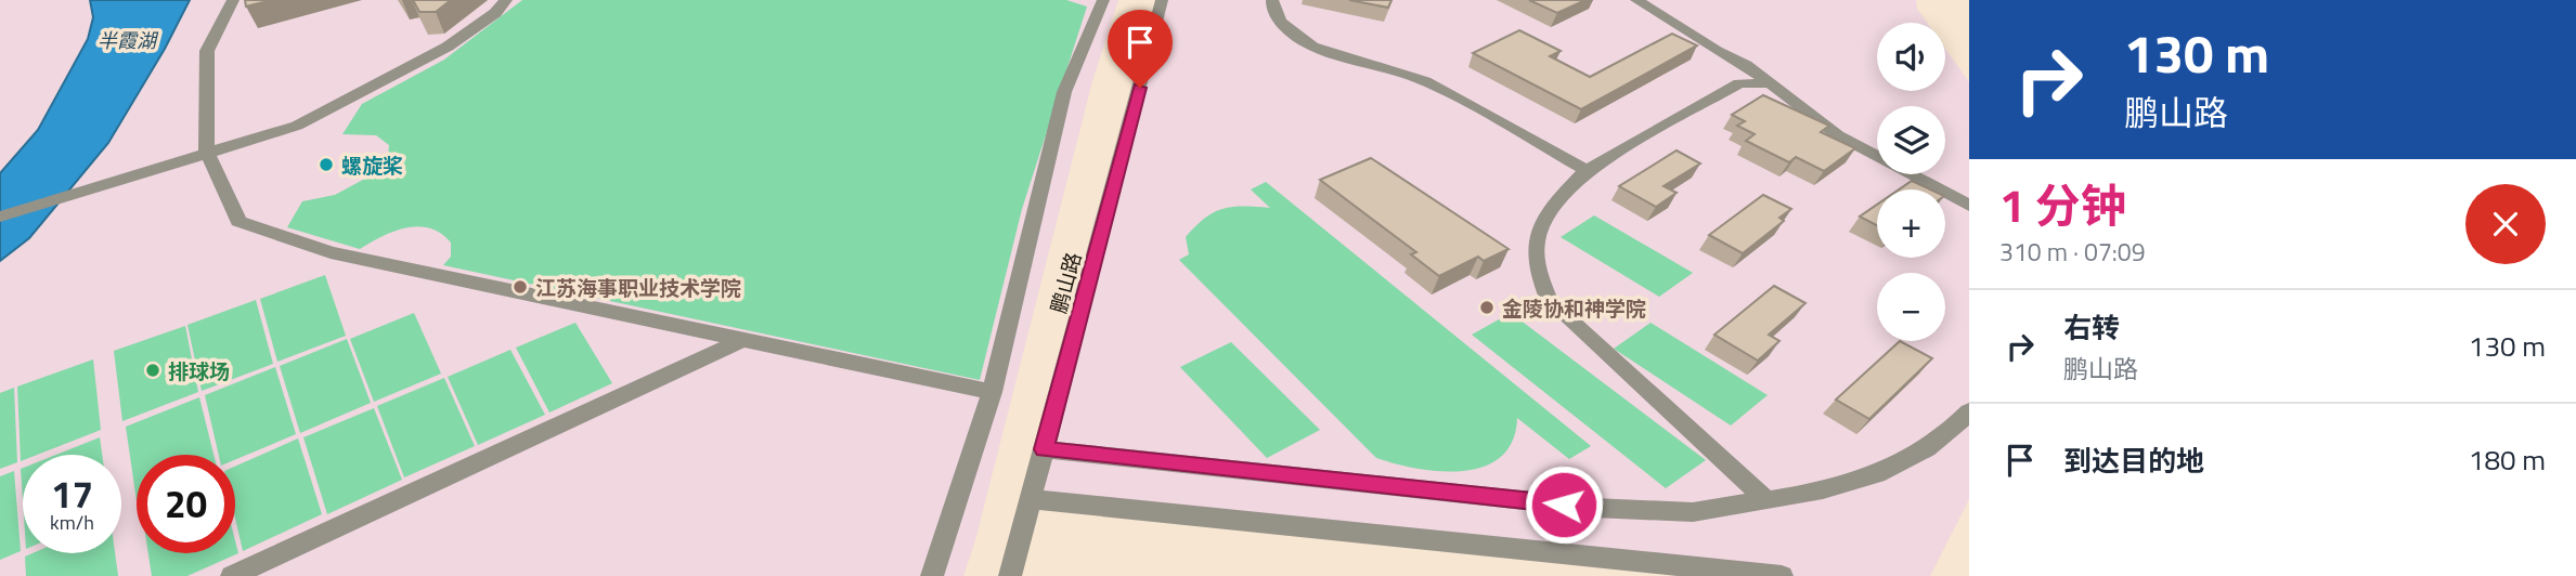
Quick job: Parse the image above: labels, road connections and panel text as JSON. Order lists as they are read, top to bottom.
{
  "streets": {
    "street": ["鹏山路"]
  },
  "water": ["半霞湖"],
  "places": [
    "螺旋桨",
    "江苏海事职业技术学院",
    "金陵协和神学院",
    "排球场"
  ],
  "page": {
    "turn": ["130 m", "鹏山路"],
    "map_buttons": ["+", "−"],
    "heading": ["1 分钟", "310 m · 07:09"],
    "list": [
      {
        "name": "右转",
        "note": "鹏山路",
        "value": "130 m"
      },
      {
        "name": "到达目的地",
        "value": "180 m"
      }
    ],
    "speed": "17 km/h",
    "limit": "20"
  }
}
